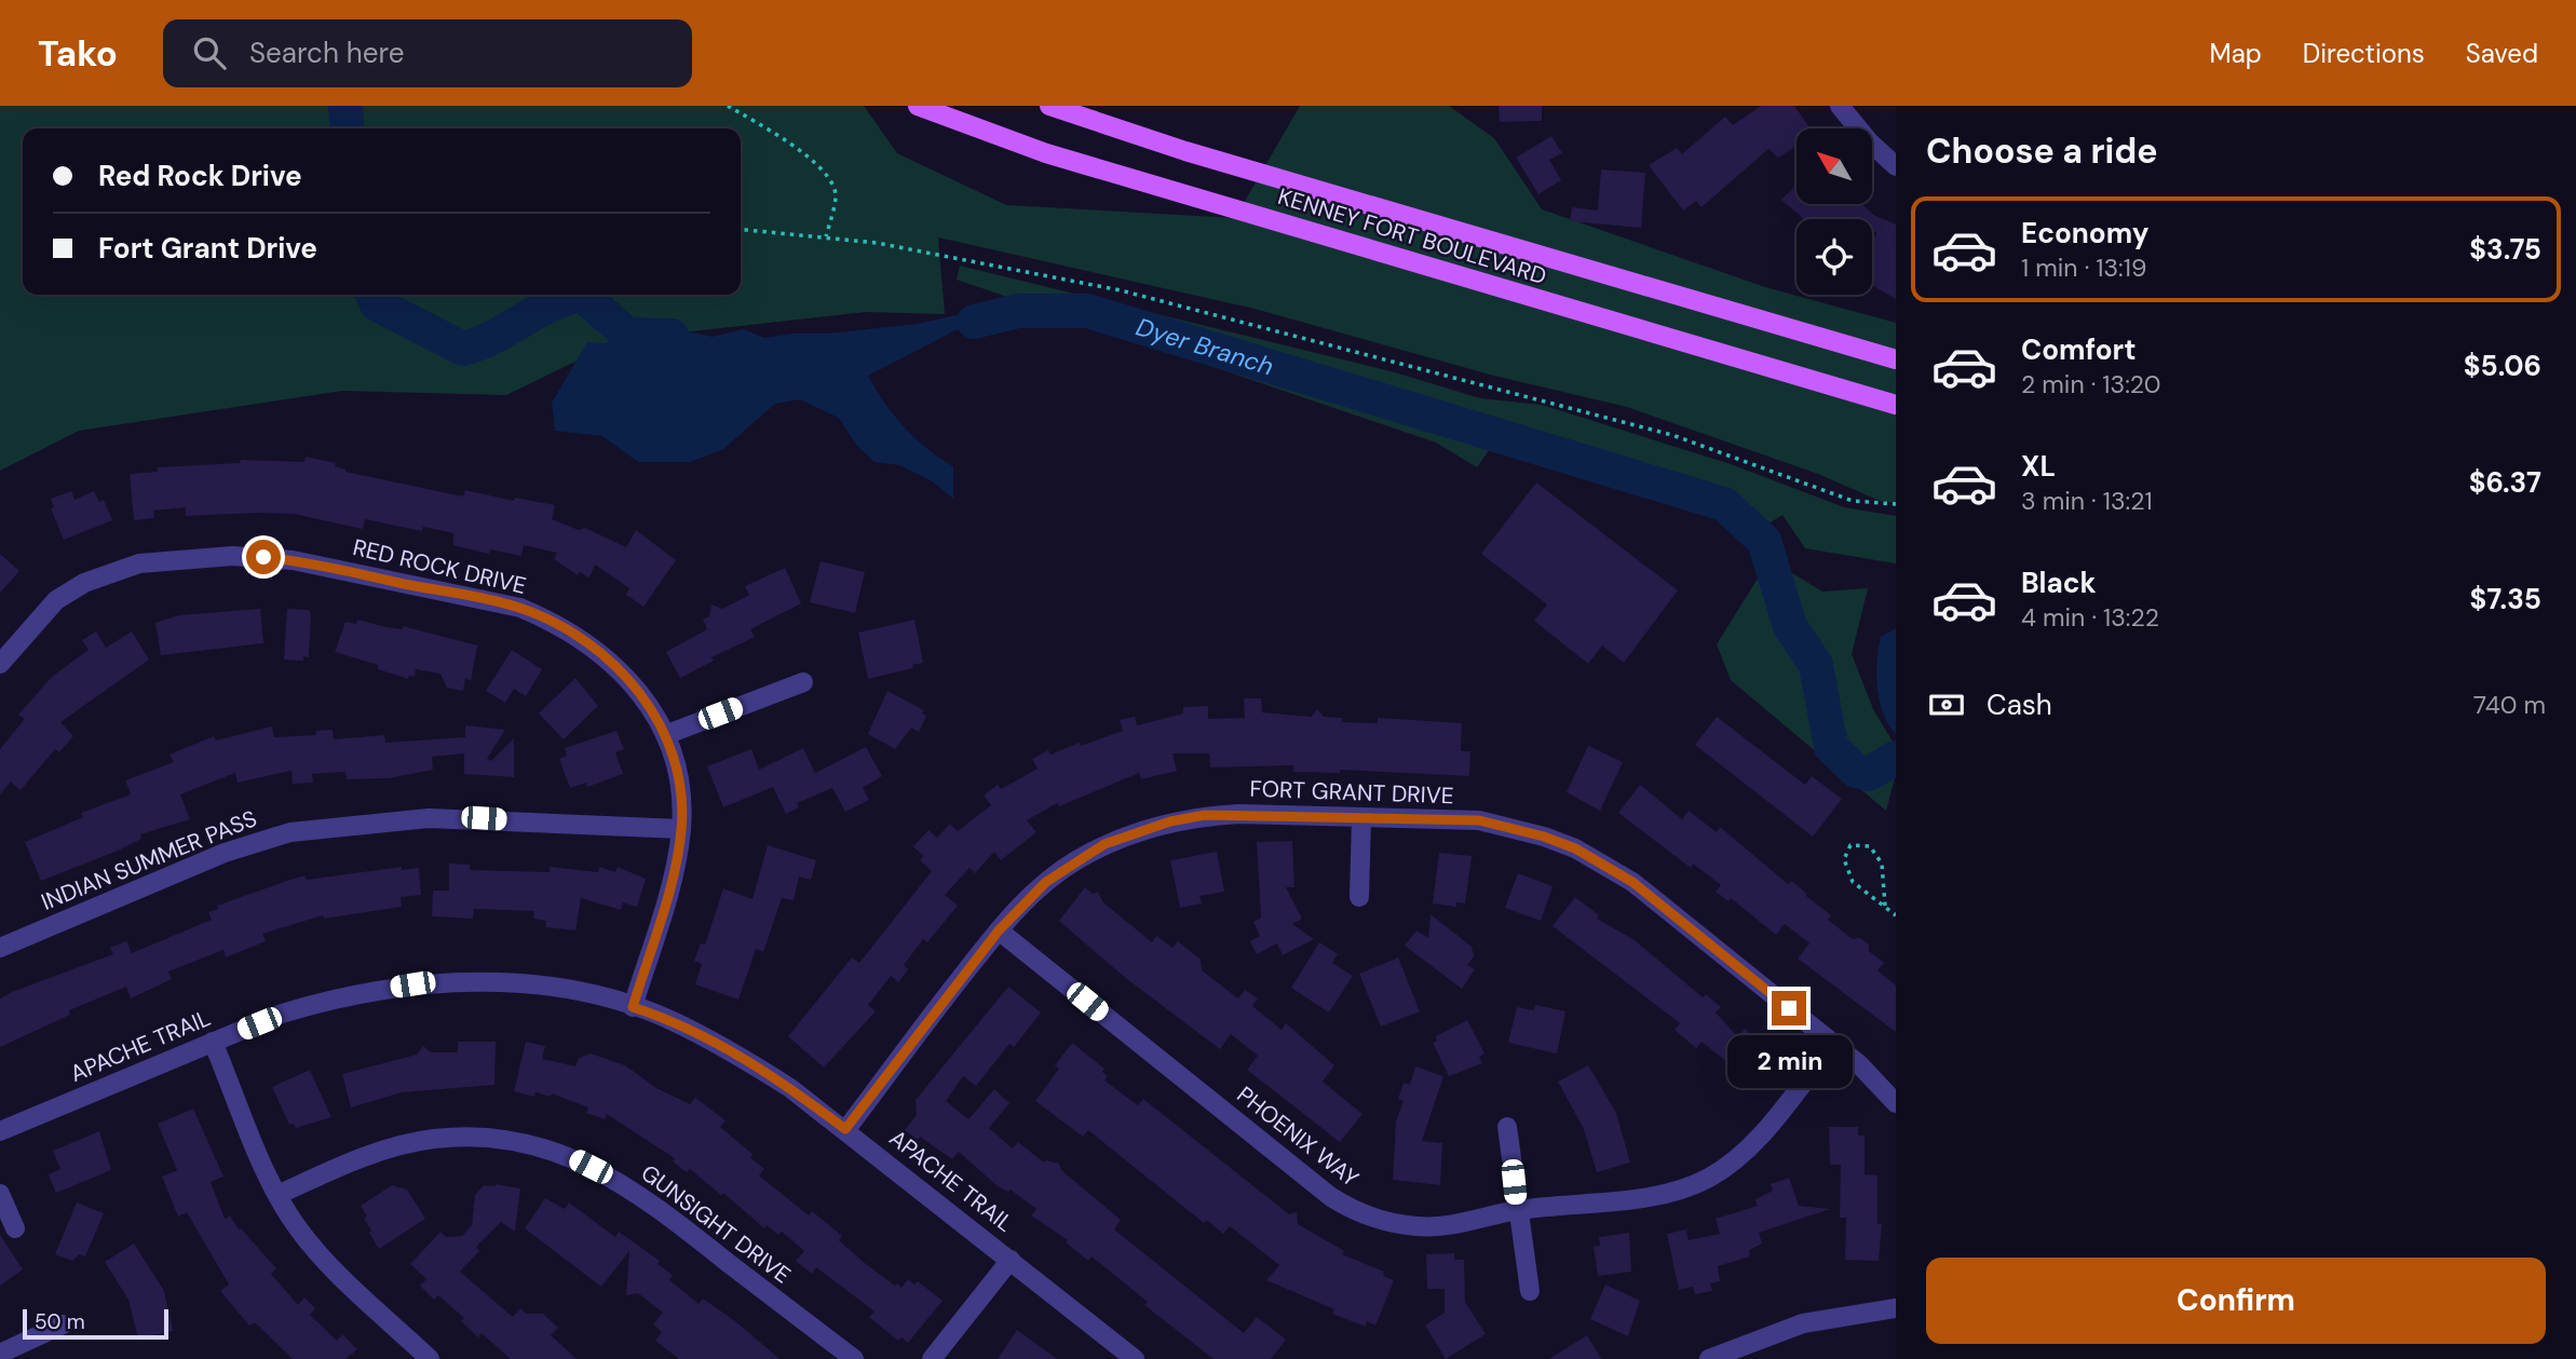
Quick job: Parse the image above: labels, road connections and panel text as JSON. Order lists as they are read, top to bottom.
{
  "streets": {
    "main road": ["KENNEY FORT BOULEVARD"],
    "street": [
      "RED ROCK DRIVE",
      "FORT GRANT DRIVE",
      "INDIAN SUMMER PASS",
      "APACHE TRAIL",
      "PHOENIX WAY",
      "GUNSIGHT DRIVE"
    ]
  },
  "crossings": [
    ["RED ROCK DRIVE", "INDIAN SUMMER PASS"],
    ["RED ROCK DRIVE", "APACHE TRAIL"],
    ["FORT GRANT DRIVE", "APACHE TRAIL"],
    ["FORT GRANT DRIVE", "PHOENIX WAY"]
  ],
  "water": ["Dyer Branch"],
  "scale_bar": "50 m",
  "north": "top left",
  "page": {
    "header": "Tako",
    "search": "Search here",
    "nav": ["Map", "Directions", "Saved"],
    "heading": "Choose a ride",
    "banner": ["Red Rock Drive", "Fort Grant Drive"],
    "list": [
      {
        "name": "Economy",
        "note": "1 min · 13:19",
        "value": "$3.75"
      },
      {
        "name": "Comfort",
        "note": "2 min · 13:20",
        "value": "$5.06"
      },
      {
        "name": "XL",
        "note": "3 min · 13:21",
        "value": "$6.37"
      },
      {
        "name": "Black",
        "note": "4 min · 13:22",
        "value": "$7.35"
      }
    ],
    "pay": ["Cash", "740 m"],
    "bubble": "2 min",
    "buttons": "Confirm",
    "scale": "50 m"
  }
}
